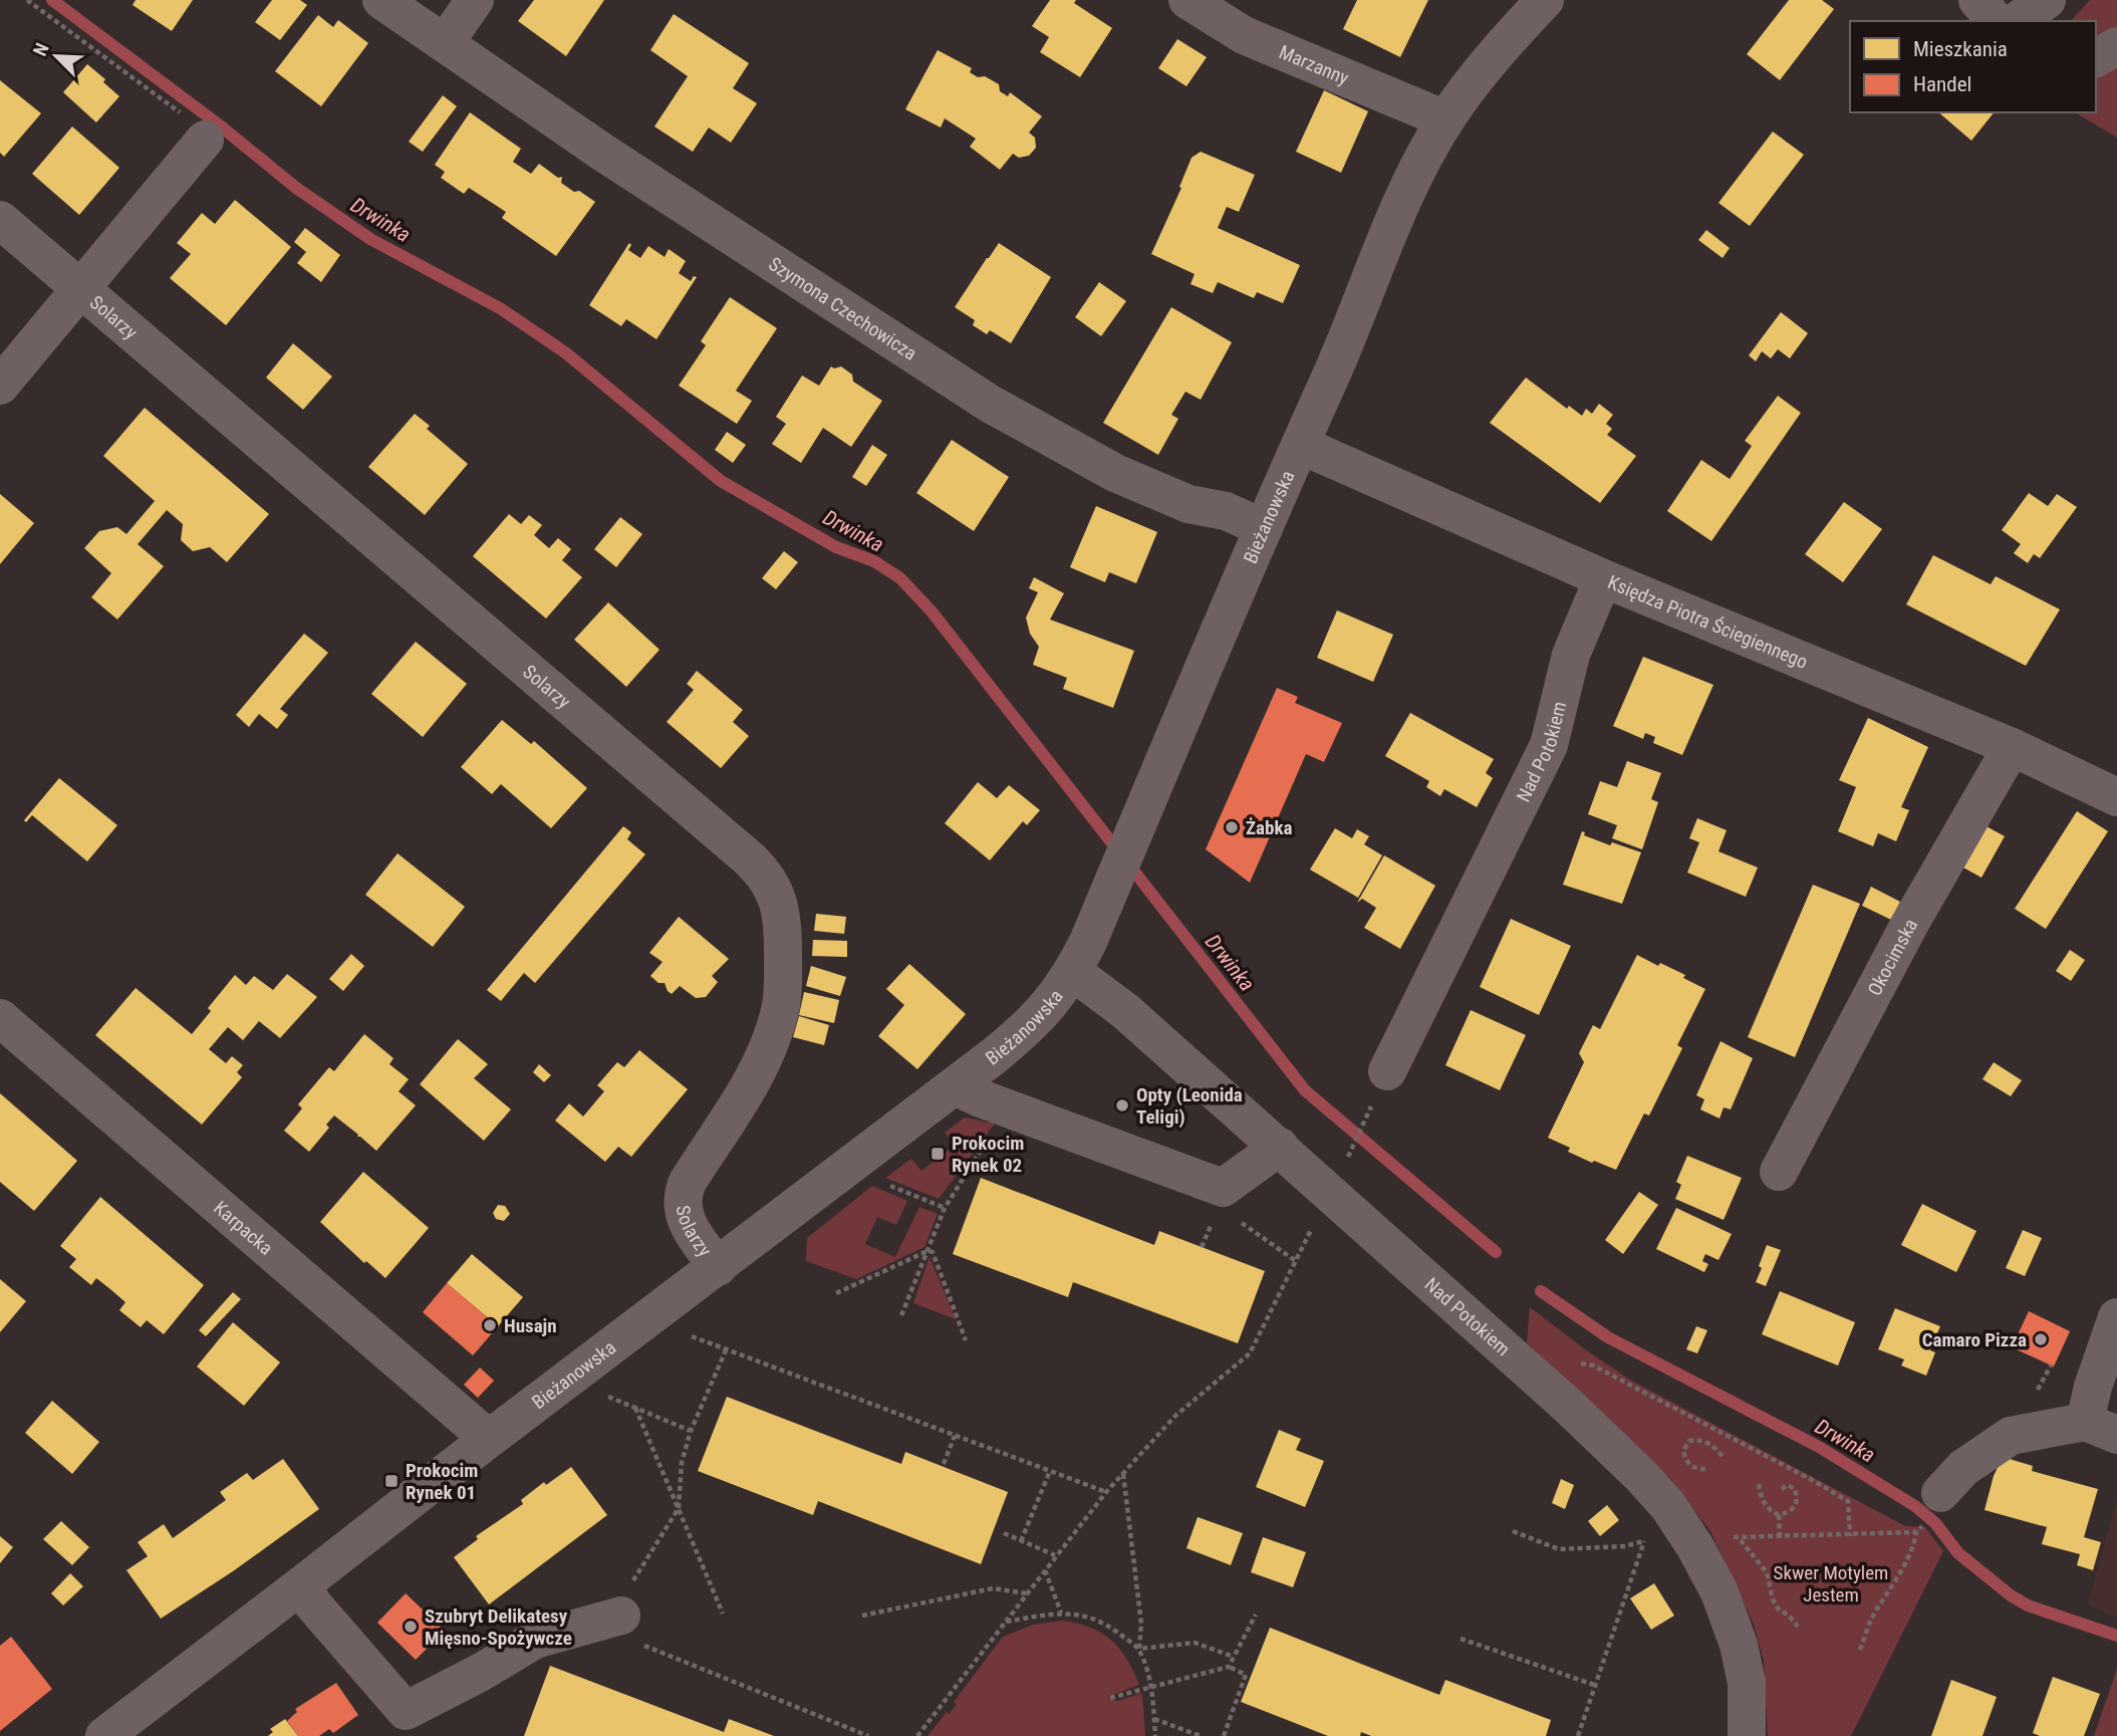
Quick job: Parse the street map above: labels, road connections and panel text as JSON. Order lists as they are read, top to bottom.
{
  "streets": {
    "street": [
      "Marzanny",
      "Szymona Czechowicza",
      "Solarzy",
      "Bieżanowska",
      "Księdza Piotra Ściegiennego",
      "Nad Potokiem",
      "Okocimska",
      "Karpacka"
    ]
  },
  "crossings": [
    ["Marzanny", "Bieżanowska"],
    ["Szymona Czechowicza", "Bieżanowska"],
    ["Solarzy", "Bieżanowska"],
    ["Bieżanowska", "Księdza Piotra Ściegiennego"],
    ["Bieżanowska", "Nad Potokiem"],
    ["Bieżanowska", "Karpacka"],
    ["Księdza Piotra Ściegiennego", "Nad Potokiem"],
    ["Księdza Piotra Ściegiennego", "Okocimska"]
  ],
  "water": ["Drwinka"],
  "parks": ["Skwer Motylem Jestem"],
  "places": {
    "other": [
      "Żabka",
      "Opty (Leonida Teligi)",
      "Husajn",
      "Camaro Pizza",
      "Szubryt Delikatesy Mięsno-Spożywcze"
    ],
    "transit": ["Prokocim Rynek 02", "Prokocim Rynek 01"]
  },
  "legend": ["Mieszkania", "Handel"],
  "north": "top left"
}
